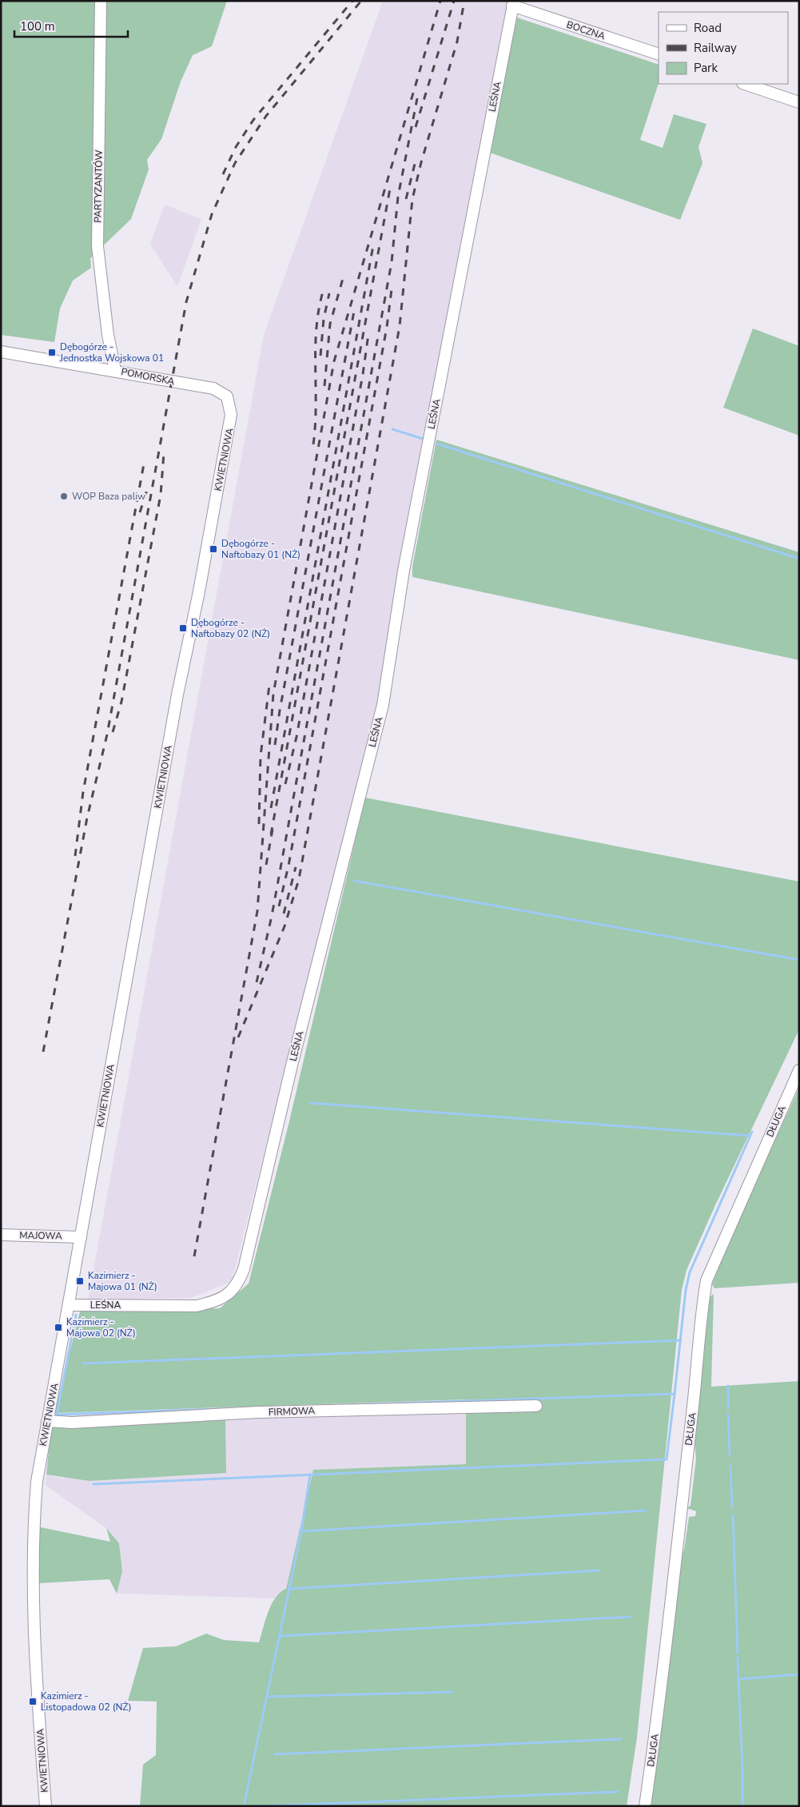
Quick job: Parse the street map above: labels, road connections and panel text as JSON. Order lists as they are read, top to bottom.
{
  "streets": {
    "street": [
      "BOCZNA",
      "LEŚNA",
      "PARTYZANTÓW",
      "POMORSKA",
      "KWIETNIOWA",
      "DŁUGA",
      "MAJOWA",
      "FIRMOWA"
    ]
  },
  "crossings": [
    ["BOCZNA", "LEŚNA"],
    ["LEŚNA", "KWIETNIOWA"],
    ["PARTYZANTÓW", "POMORSKA"],
    ["POMORSKA", "KWIETNIOWA"],
    ["KWIETNIOWA", "MAJOWA"],
    ["KWIETNIOWA", "FIRMOWA"]
  ],
  "places": {
    "transit": [
      "Dębogórze - Jednostka Wojskowa 01",
      "Dębogórze - Naftobazy 01 (NŻ)",
      "Dębogórze - Naftobazy 02 (NŻ)",
      "Kazimierz - Majowa 01 (NŻ)",
      "Kazimierz - Majowa 02 (NŻ)",
      "Kazimierz - Listopadowa 02 (NŻ)"
    ],
    "other": ["WOP Baza paliw"]
  },
  "legend": ["Road", "Railway", "Park"],
  "scale_bar": "100 m"
}
